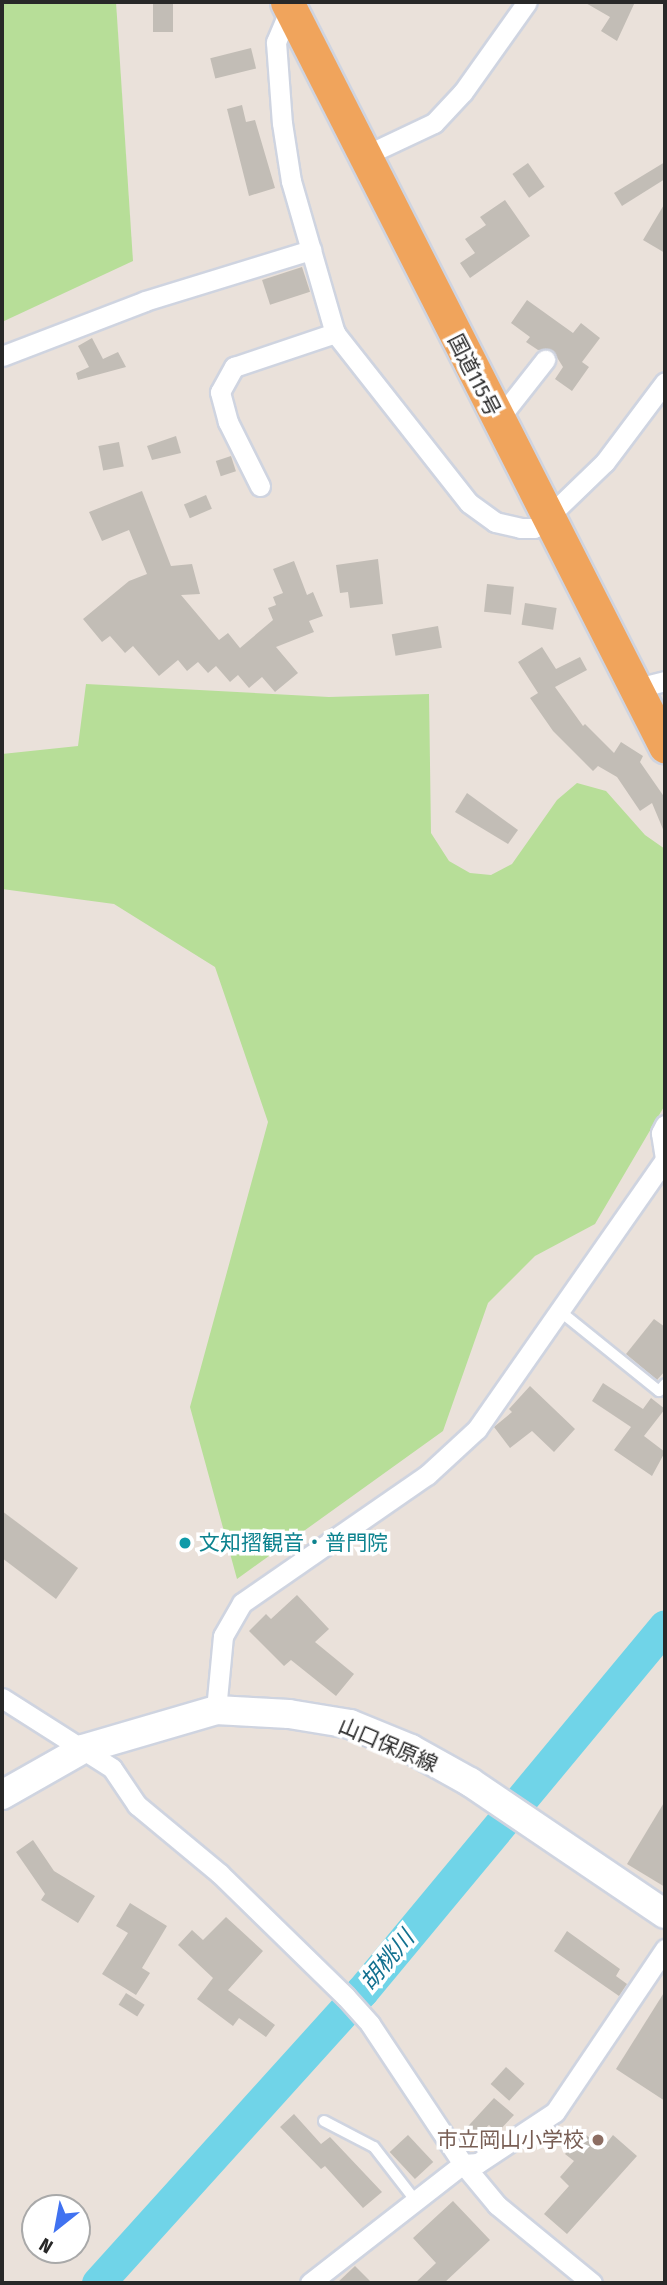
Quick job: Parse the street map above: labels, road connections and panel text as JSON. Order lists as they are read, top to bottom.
{
  "streets": {
    "highway": ["国道115号"],
    "main road": ["山口保原線"]
  },
  "water": ["胡桃川"],
  "places": ["文知摺観音・普門院", "市立岡山小学校"],
  "north": "bottom left"
}
